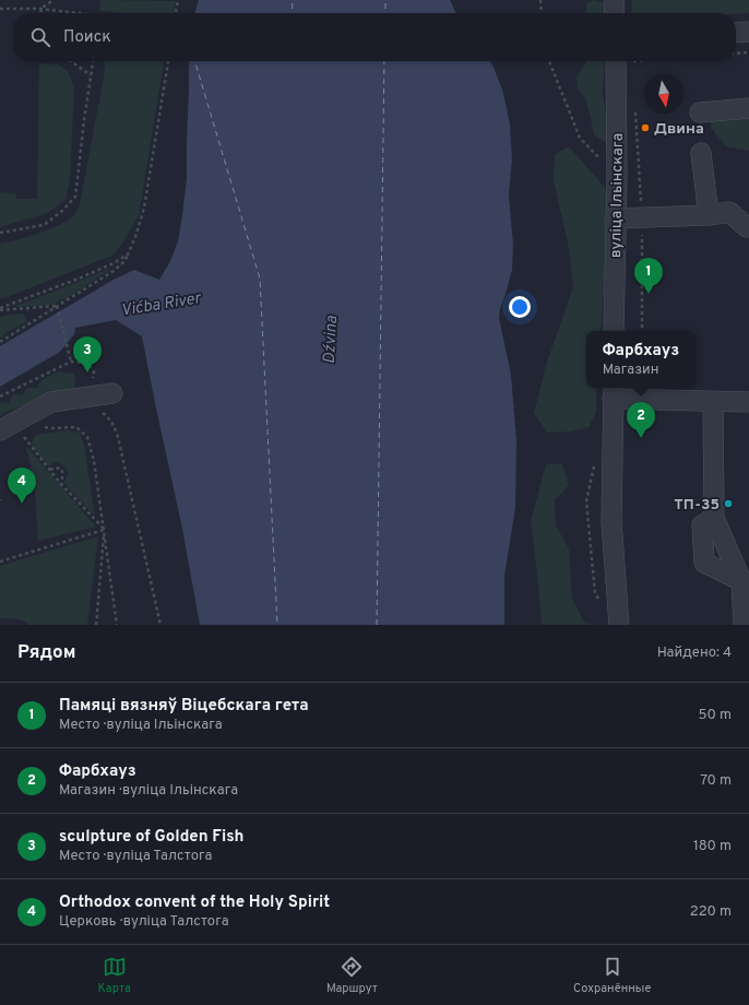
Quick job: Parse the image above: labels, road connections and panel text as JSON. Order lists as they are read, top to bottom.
{
  "streets": {
    "street": ["вуліца Ільінскага"]
  },
  "water": ["Vićba River", "Dźvina"],
  "places": ["Двина", "ТП-35"],
  "north": "bottom",
  "page": {
    "search": "Поиск",
    "pins": [
      "1",
      "3",
      "2",
      "4"
    ],
    "popup": ["Фарбхауз", "Магазин"],
    "heading": ["Рядом", "Найдено: 4"],
    "list": [
      {
        "mark": "1",
        "name": "Памяці вязняў Віцебскага гета",
        "note": "Место · вуліца Ільінскага",
        "value": "50 m"
      },
      {
        "mark": "2",
        "name": "Фарбхауз",
        "note": "Магазин · вуліца Ільінскага",
        "value": "70 m"
      },
      {
        "mark": "3",
        "name": "sculpture of Golden Fish",
        "note": "Место · вуліца Талстога",
        "value": "180 m"
      },
      {
        "mark": "4",
        "name": "Orthodox convent of the Holy Spirit",
        "note": "Церковь · вуліца Талстога",
        "value": "220 m"
      }
    ],
    "nav": ["Карта", "Маршрут", "Сохранённые"]
  }
}
